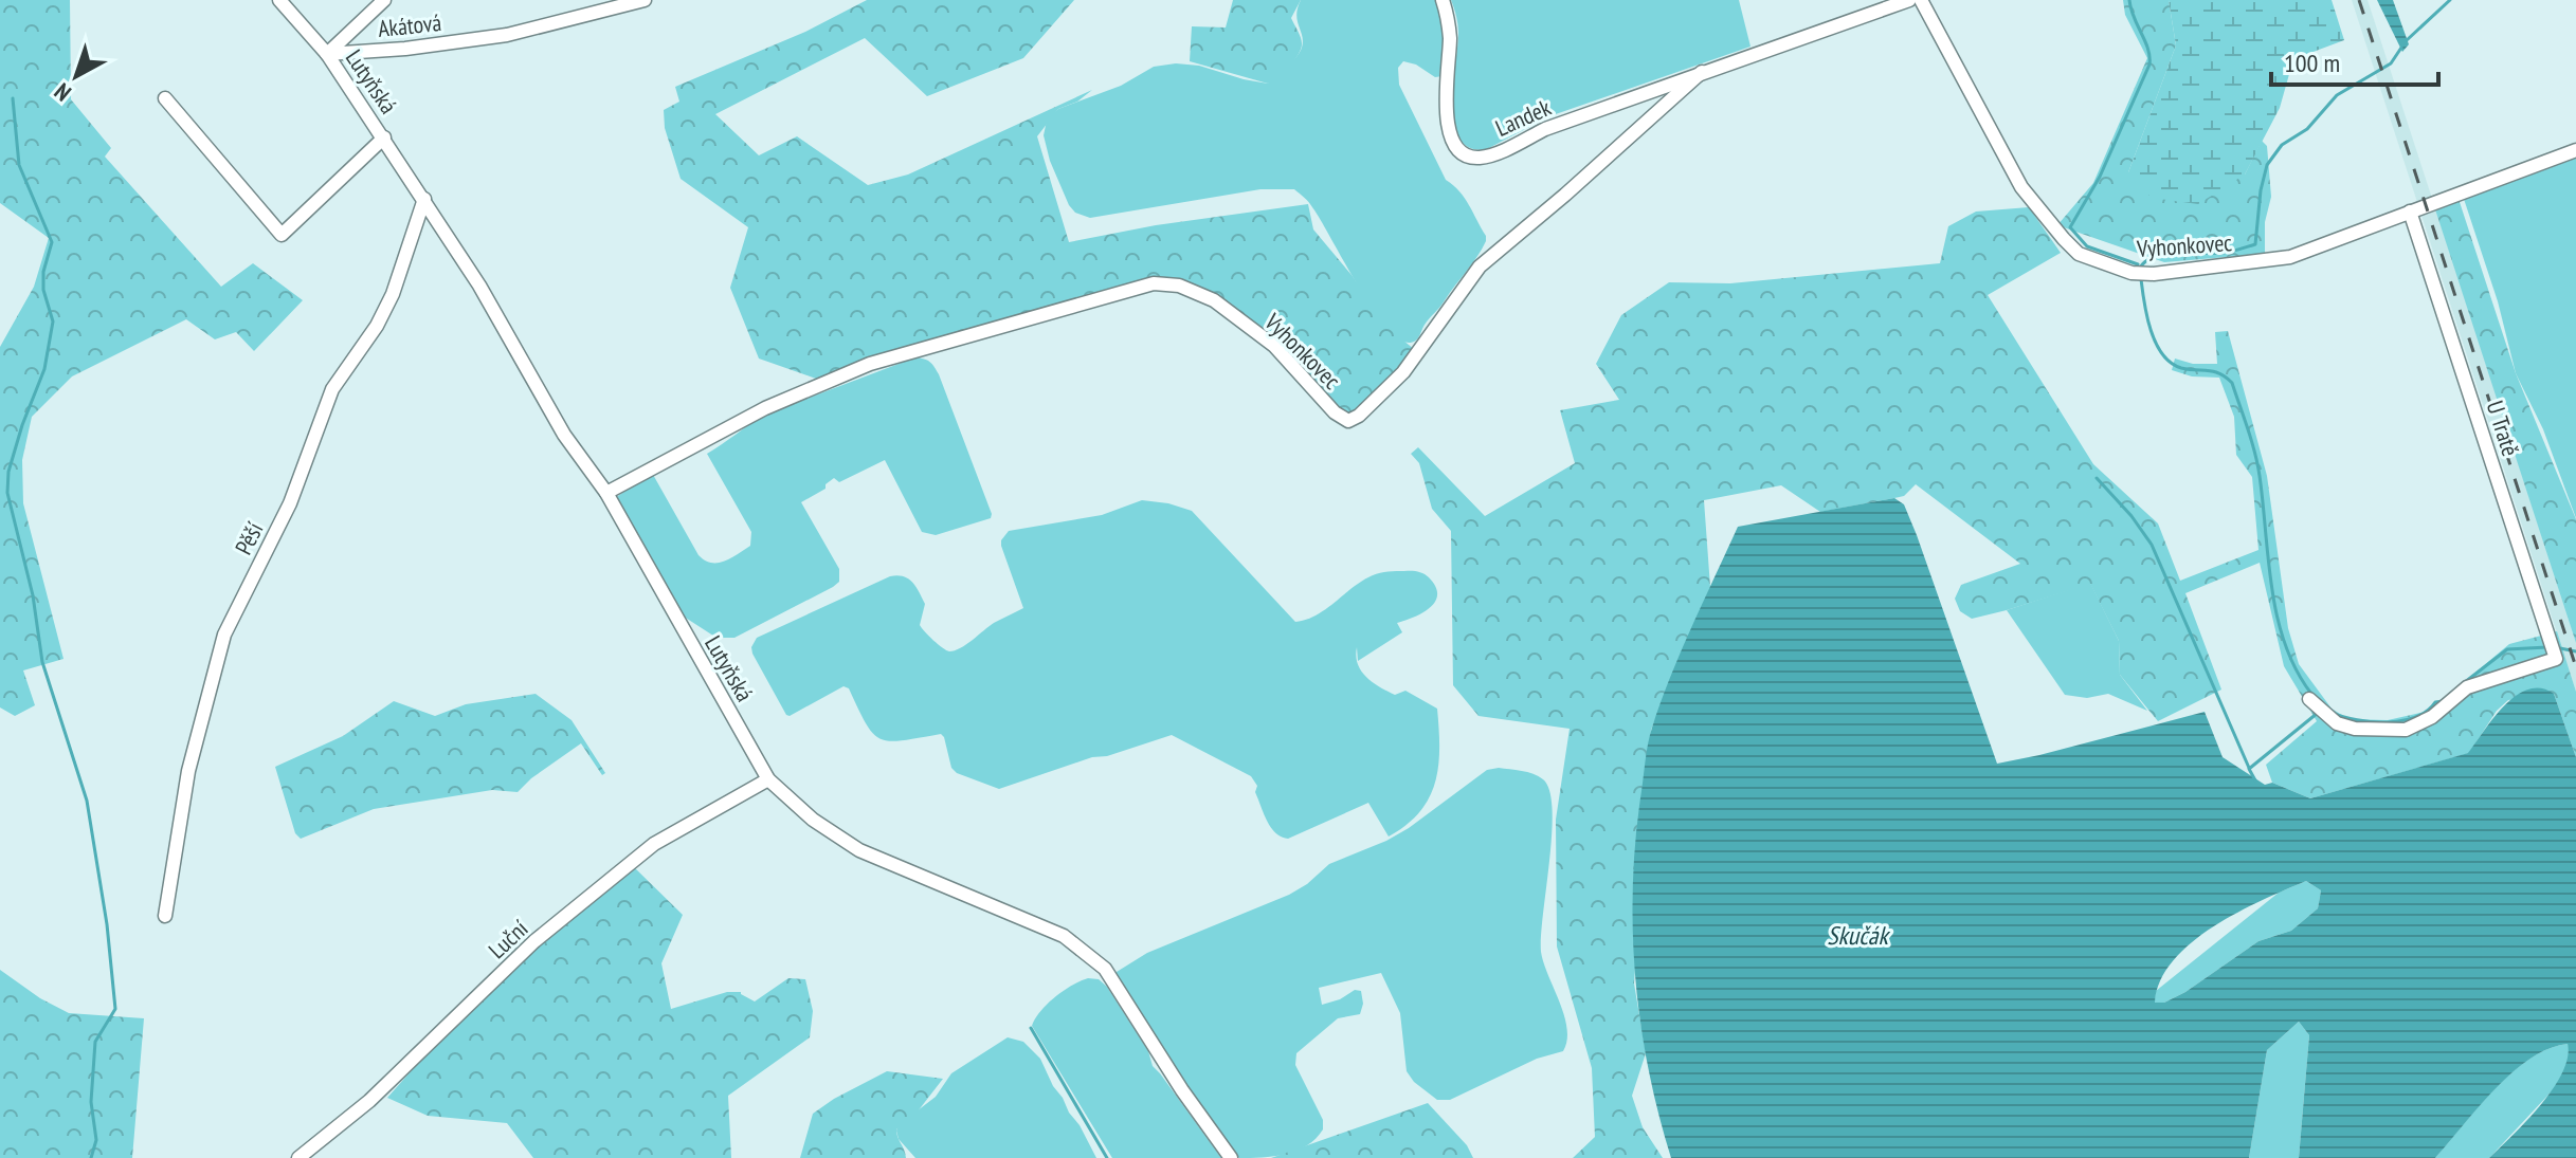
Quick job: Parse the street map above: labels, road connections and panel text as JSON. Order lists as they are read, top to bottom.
{
  "streets": {
    "street": [
      "Akátová",
      "Lutyňská",
      "Landek",
      "Vyhonkovec",
      "U Tratě",
      "Pěší",
      "Luční"
    ]
  },
  "crossings": [
    ["Akátová", "Lutyňská"],
    ["Lutyňská", "Vyhonkovec"],
    ["Lutyňská", "Pěší"],
    ["Lutyňská", "Luční"],
    ["Landek", "Vyhonkovec"],
    ["Vyhonkovec", "U Tratě"]
  ],
  "water": ["Skučák"],
  "scale_bar": "100 m",
  "north": "bottom left"
}
